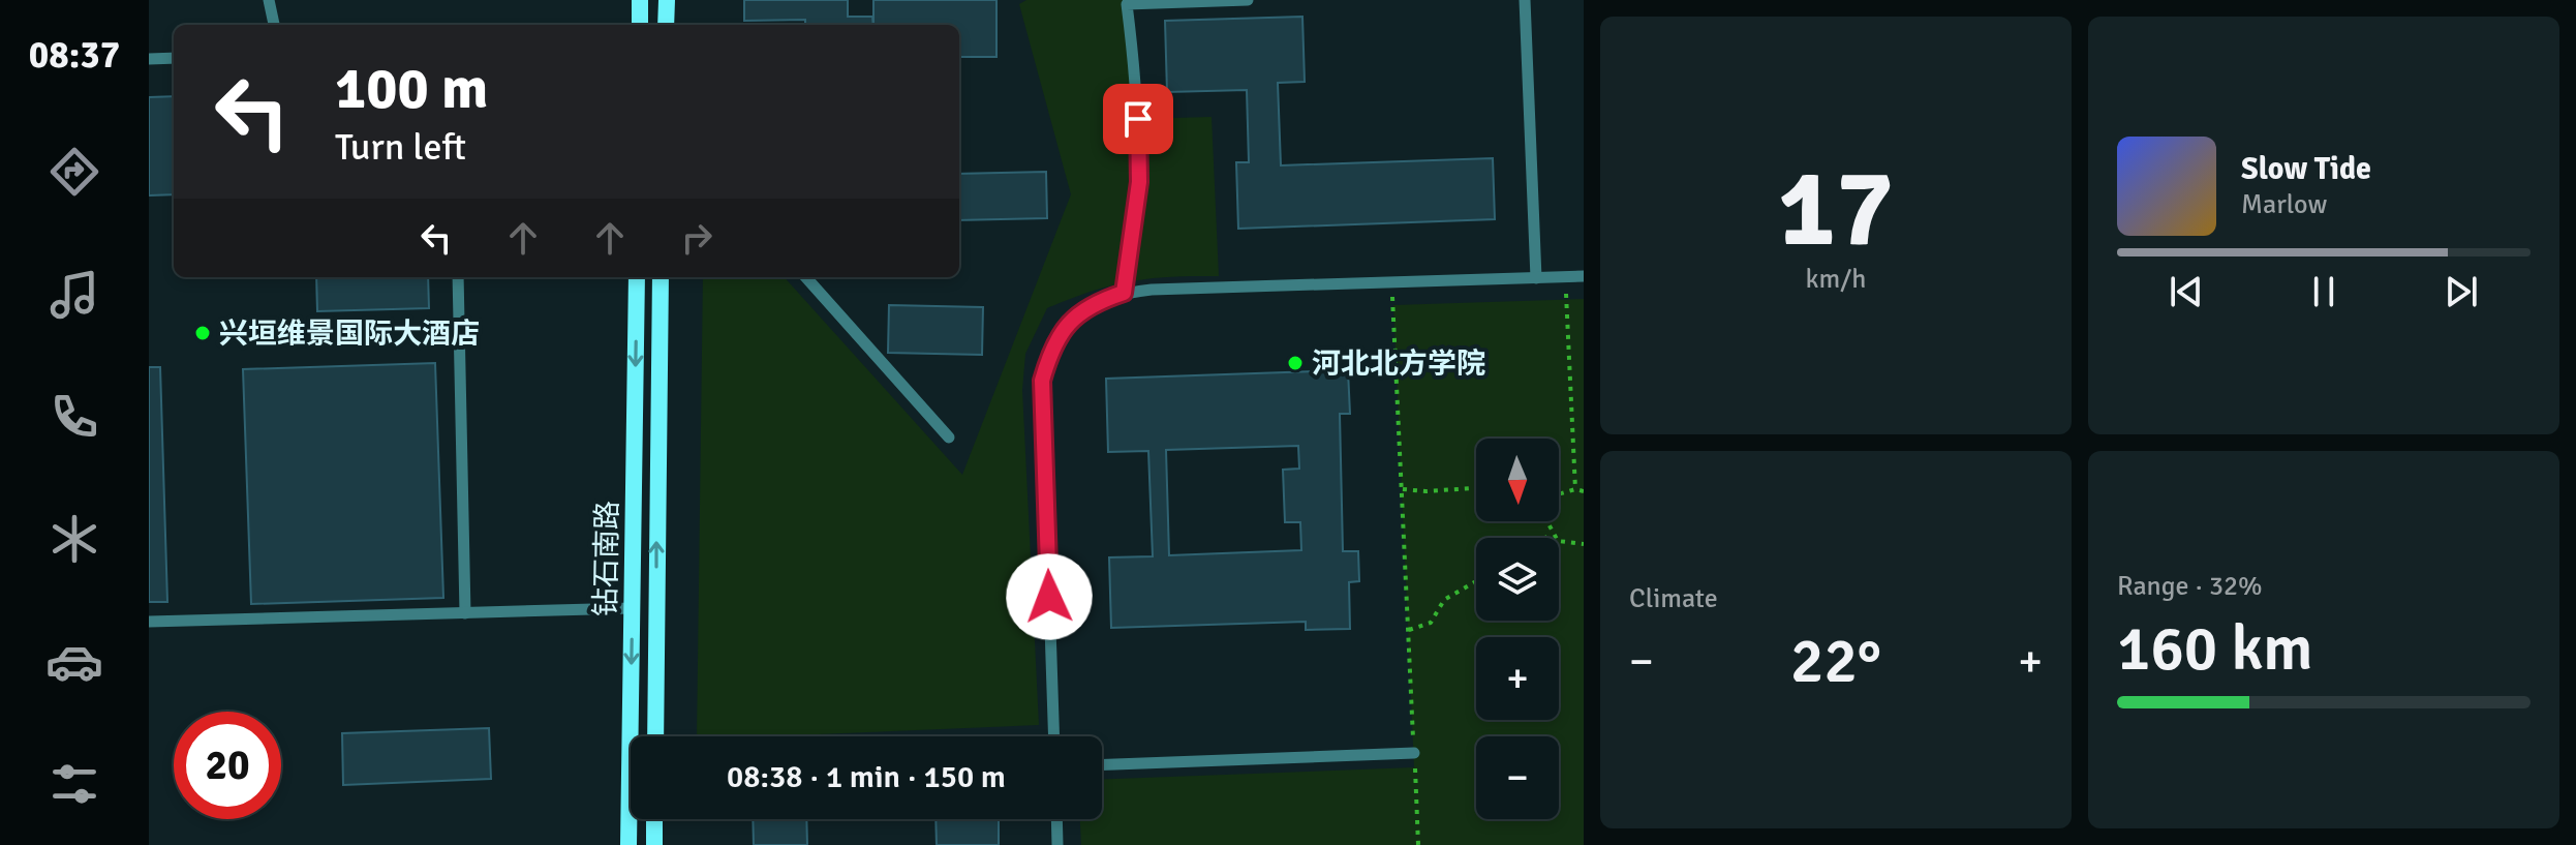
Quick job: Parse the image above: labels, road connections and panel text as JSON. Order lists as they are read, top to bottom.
{
  "streets": {
    "main road": ["钻石南路"]
  },
  "places": ["兴垣维景国际大酒店", "河北北方学院"],
  "north": "bottom",
  "page": {
    "tabs": "08:37",
    "tile": [
      ["17", "km/h"],
      "Climate",
      ["Range · 32%", "160 km"]
    ],
    "turn": ["100 m", "Turn left"],
    "song": ["Slow Tide", "Marlow"],
    "map_buttons": ["+", "−"],
    "heat": ["−", "22°", "+"],
    "limit": "20",
    "trip": "08:38 · 1 min · 150 m"
  }
}
